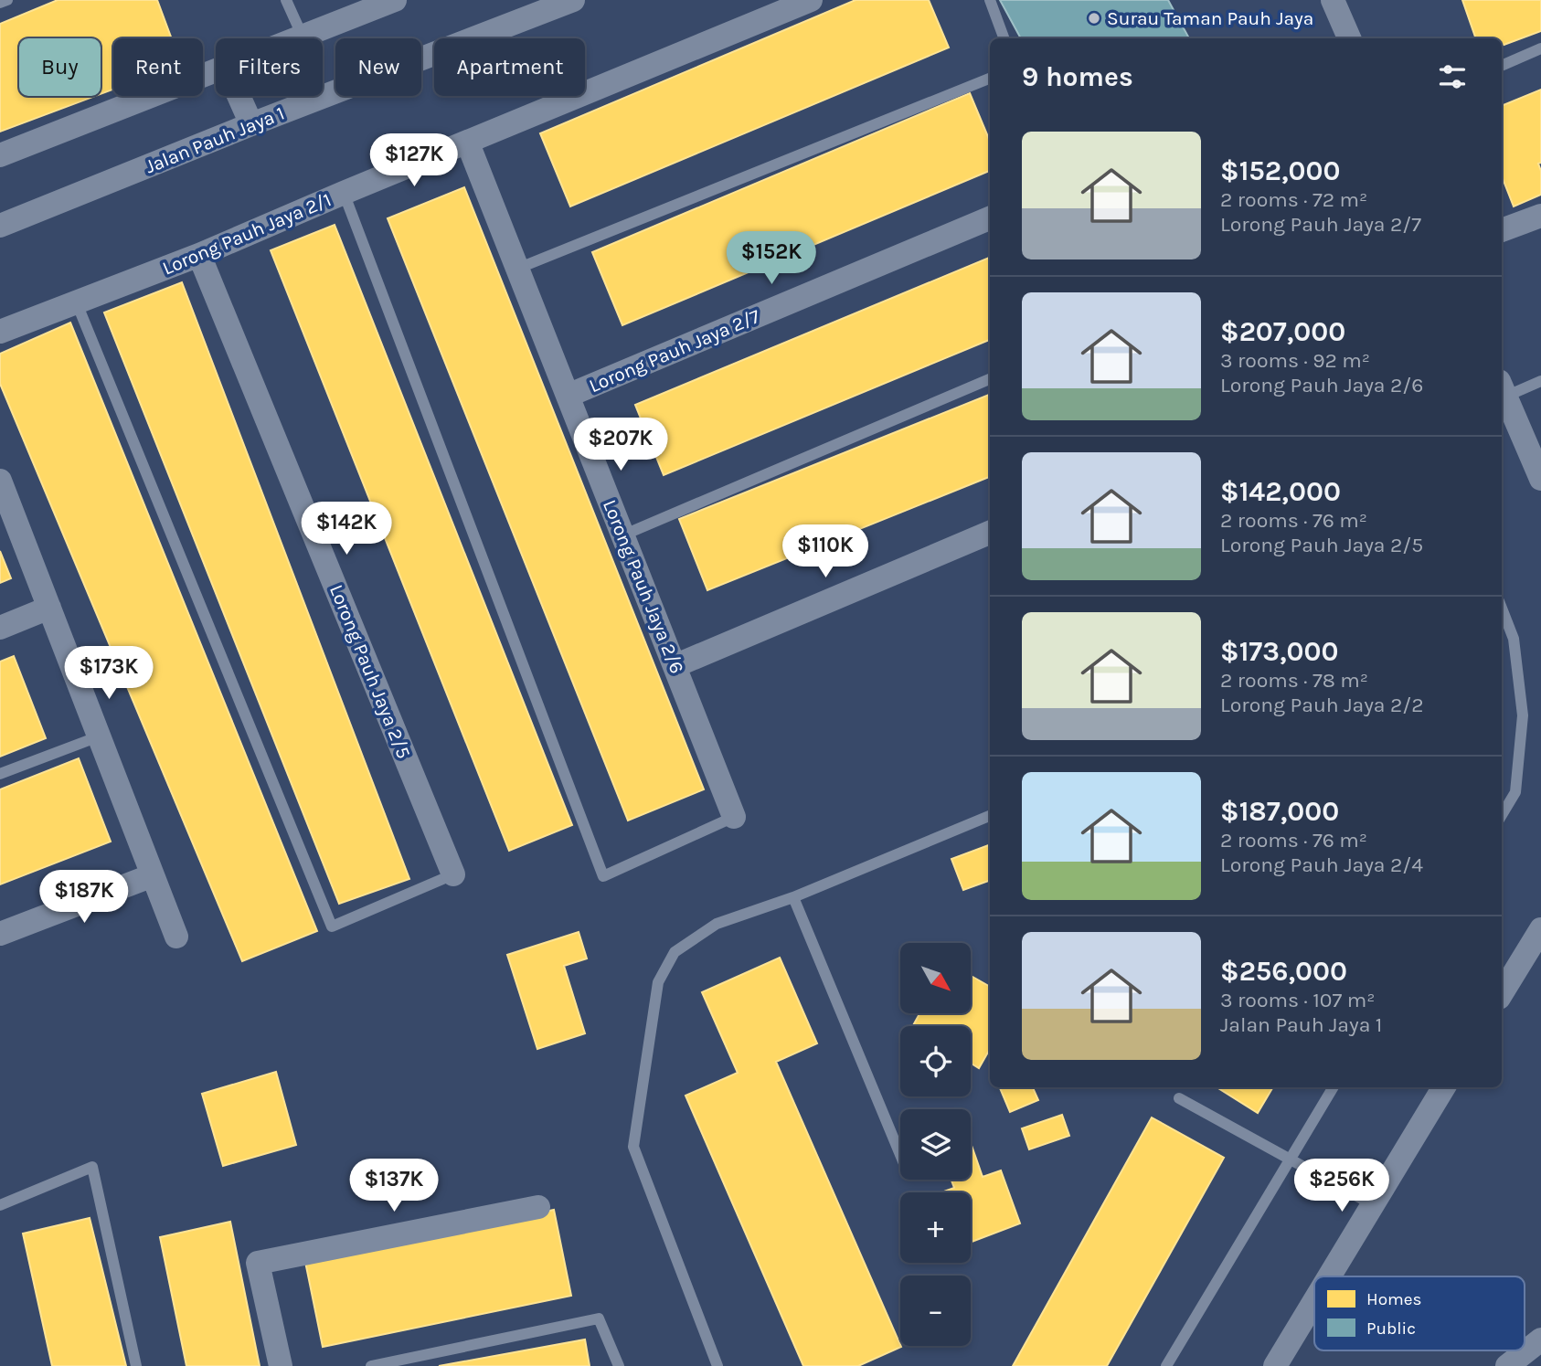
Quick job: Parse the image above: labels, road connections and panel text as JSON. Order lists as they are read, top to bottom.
{
  "streets": {
    "street": [
      "Jalan Pauh Jaya 1",
      "Lorong Pauh Jaya 2/1",
      "Lorong Pauh Jaya 2/7",
      "Lorong Pauh Jaya 2/6",
      "Lorong Pauh Jaya 2/5"
    ]
  },
  "crossings": [
    ["Lorong Pauh Jaya 2/1", "Lorong Pauh Jaya 2/6"],
    ["Lorong Pauh Jaya 2/1", "Lorong Pauh Jaya 2/5"],
    ["Lorong Pauh Jaya 2/7", "Lorong Pauh Jaya 2/6"]
  ],
  "places": ["Surau Taman Pauh Jaya"],
  "legend": ["Homes", "Public"],
  "north": "bottom right",
  "page": {
    "chip": [
      "Buy",
      "Rent",
      "Filters",
      "New",
      "Apartment"
    ],
    "heading": "9 homes",
    "list": [
      {
        "name": "$152,000",
        "note": "2 rooms · 72 m² · Lorong Pauh Jaya 2/7"
      },
      {
        "name": "$207,000",
        "note": "3 rooms · 92 m² · Lorong Pauh Jaya 2/6"
      },
      {
        "name": "$142,000",
        "note": "2 rooms · 76 m² · Lorong Pauh Jaya 2/5"
      },
      {
        "name": "$173,000",
        "note": "2 rooms · 78 m² · Lorong Pauh Jaya 2/2"
      },
      {
        "name": "$187,000",
        "note": "2 rooms · 76 m² · Lorong Pauh Jaya 2/4"
      },
      {
        "name": "$256,000",
        "note": "3 rooms · 107 m² · Jalan Pauh Jaya 1"
      }
    ],
    "price": [
      "$127K",
      "$152K",
      "$207K",
      "$142K",
      "$110K",
      "$173K",
      "$187K",
      "$137K",
      "$256K"
    ],
    "map_buttons": ["+", "−"]
  }
}
